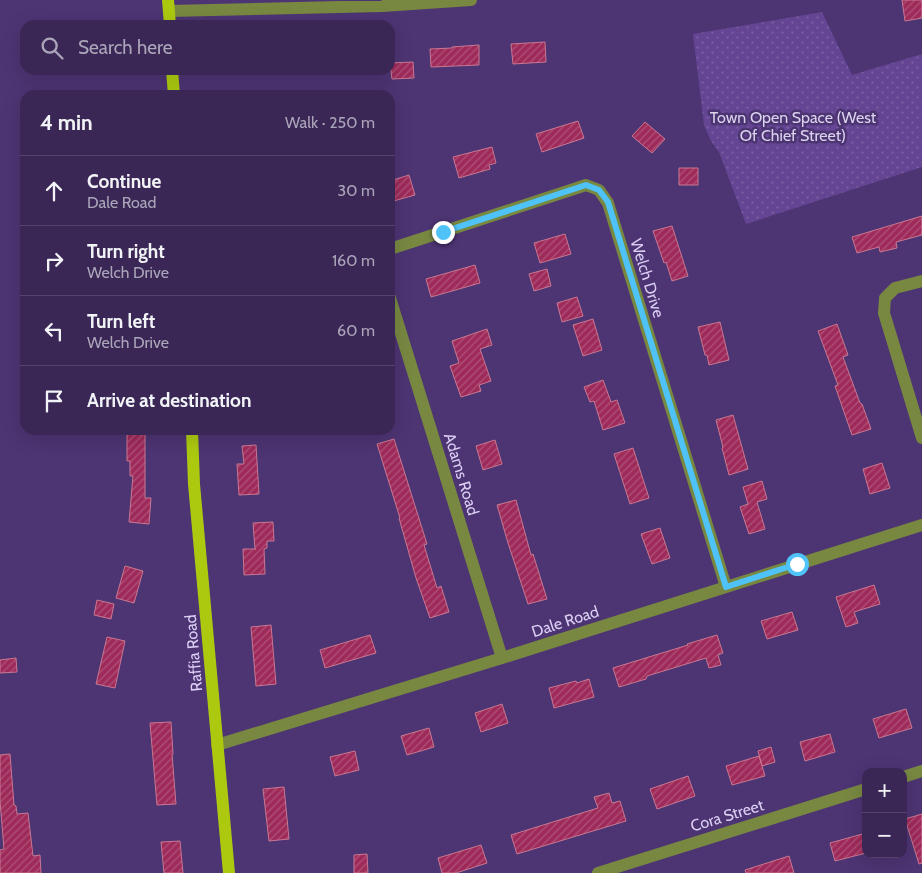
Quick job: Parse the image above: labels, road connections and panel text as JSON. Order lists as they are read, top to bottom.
{
  "streets": {
    "main road": ["Raffia Road"],
    "street": [
      "Welch Drive",
      "Adams Road",
      "Dale Road",
      "Cora Street"
    ]
  },
  "crossings": [
    ["Welch Drive", "Dale Road"],
    ["Adams Road", "Dale Road"],
    ["Dale Road", "Raffia Road"]
  ],
  "parks": ["Town Open Space (West Of Chief Street)"],
  "page": {
    "search": "Search here",
    "heading": ["4 min", "Walk · 250 m"],
    "list": [
      ["Continue", "Dale Road", "30 m"],
      ["Turn right", "Welch Drive", "160 m"],
      ["Turn left", "Welch Drive", "60 m"],
      "Arrive at destination"
    ],
    "map_buttons": ["+", "−"]
  }
}
